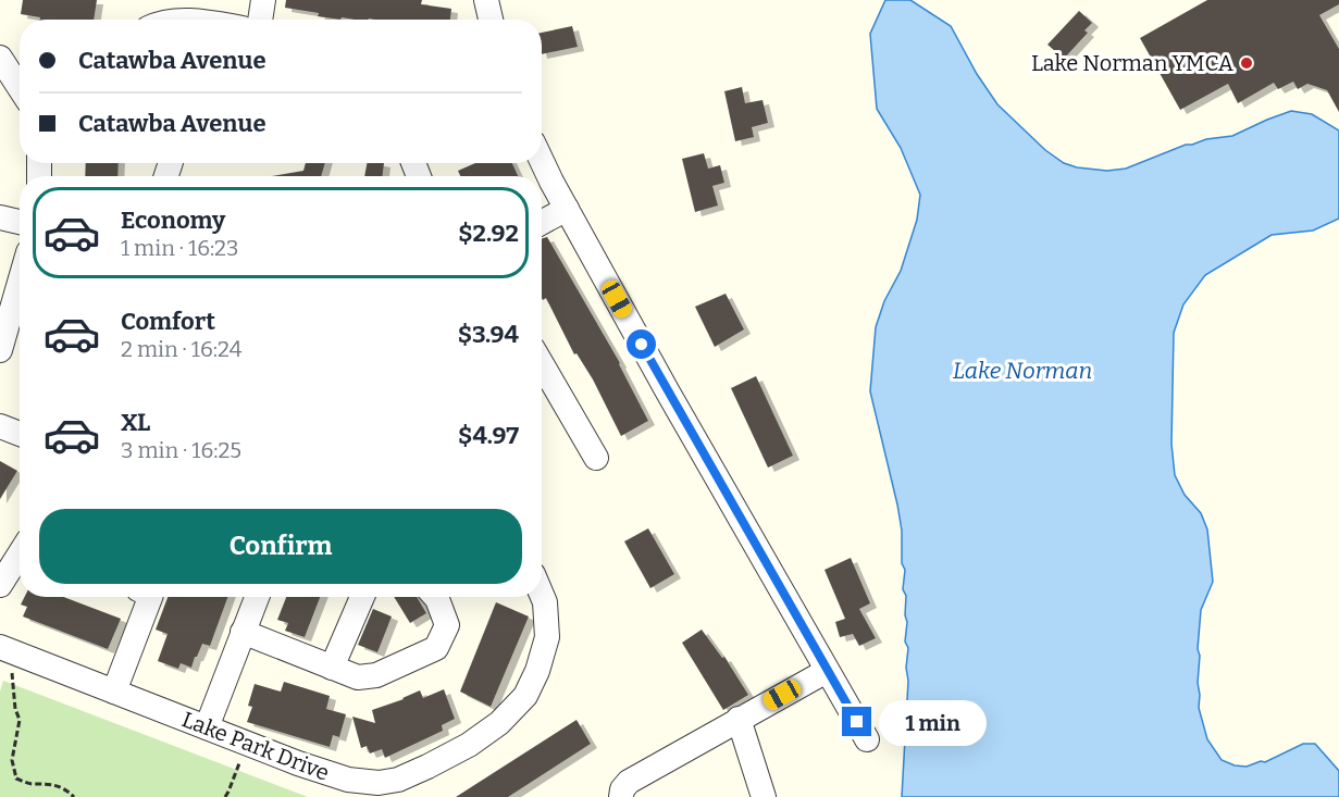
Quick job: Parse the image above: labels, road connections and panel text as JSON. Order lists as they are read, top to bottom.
{
  "streets": {
    "street": ["Lake Park Drive"]
  },
  "water": ["Lake Norman"],
  "places": ["Lake Norman YMCA"],
  "page": {
    "banner": ["Catawba Avenue", "Catawba Avenue"],
    "list": [
      {
        "name": "Economy",
        "note": "1 min · 16:23",
        "value": "$2.92"
      },
      {
        "name": "Comfort",
        "note": "2 min · 16:24",
        "value": "$3.94"
      },
      {
        "name": "XL",
        "note": "3 min · 16:25",
        "value": "$4.97"
      }
    ],
    "buttons": "Confirm",
    "bubble": "1 min"
  }
}
